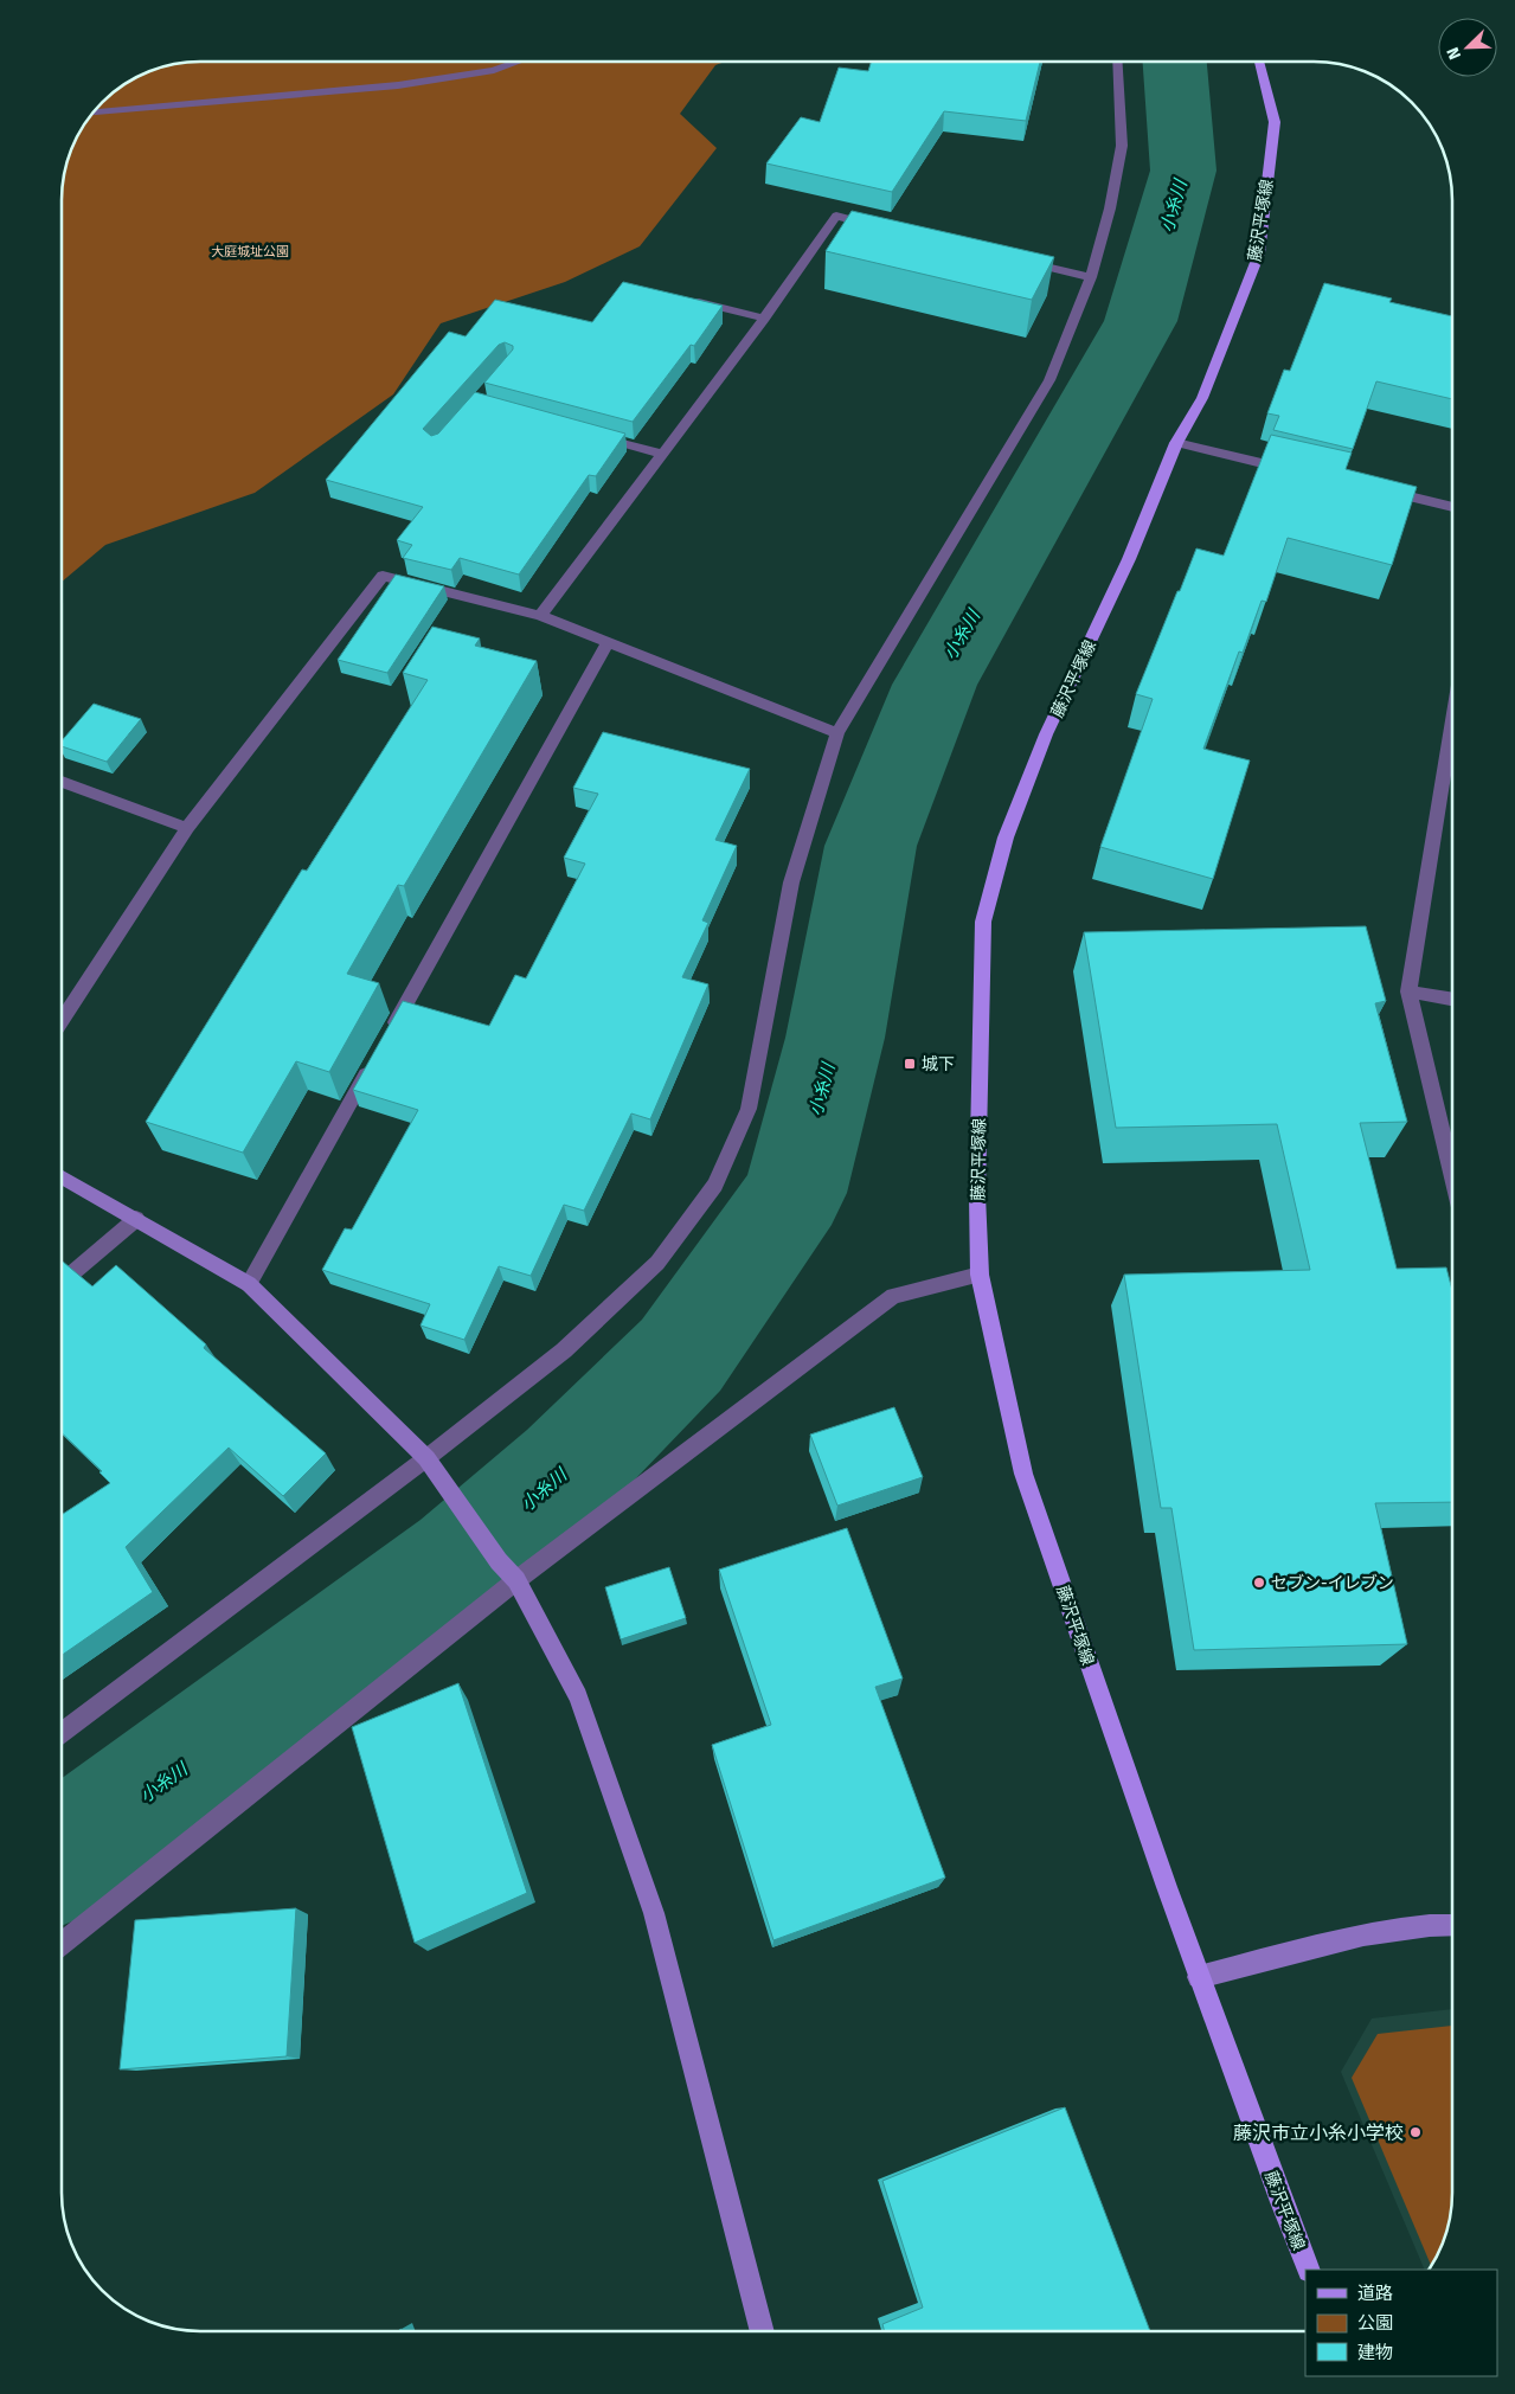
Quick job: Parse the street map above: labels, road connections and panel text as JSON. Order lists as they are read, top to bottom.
{
  "streets": {
    "main road": ["藤沢平塚線"]
  },
  "water": ["小糸川"],
  "parks": ["大庭城址公園"],
  "places": {
    "transit": ["城下"],
    "other": ["セブン-イレブン", "藤沢市立小糸小学校"]
  },
  "legend": ["道路", "公園", "建物"],
  "north": "bottom left"
}
